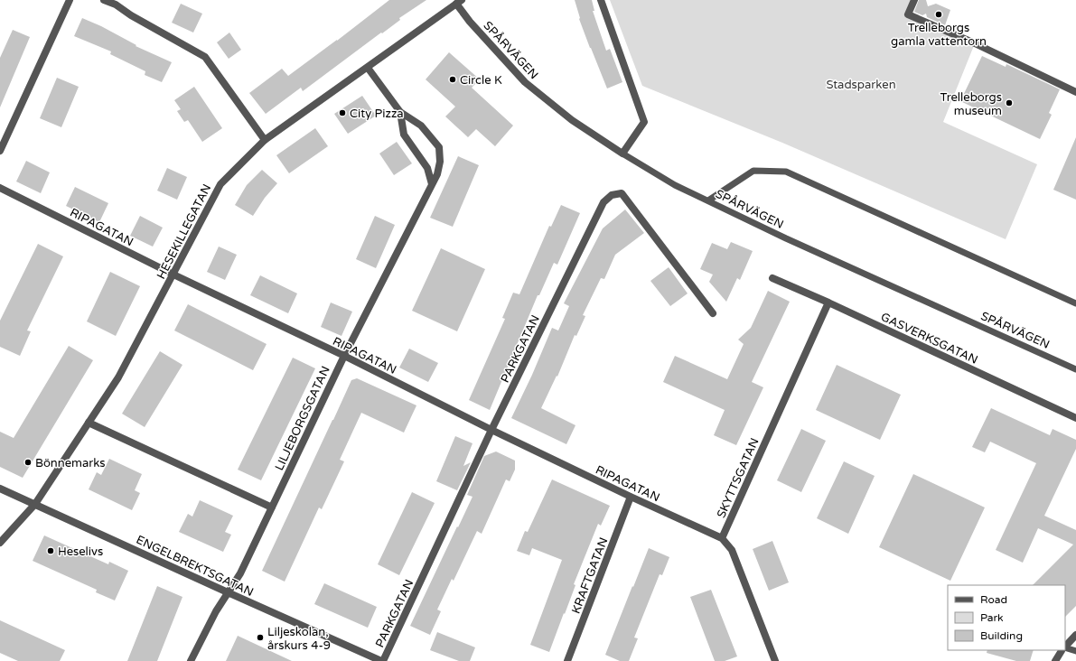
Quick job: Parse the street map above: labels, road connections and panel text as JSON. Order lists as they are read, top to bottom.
{
  "streets": {
    "street": [
      "SPÅRVÄGEN",
      "RIPAGATAN",
      "HESEKILLEGATAN",
      "GASVERKSGATAN",
      "PARKGATAN",
      "LILJEBORGSGATAN",
      "SKYTTSGATAN",
      "ENGELBREKTSGATAN",
      "KRAFTGATAN"
    ]
  },
  "crossings": [
    ["SPÅRVÄGEN", "HESEKILLEGATAN"],
    ["RIPAGATAN", "HESEKILLEGATAN"],
    ["RIPAGATAN", "PARKGATAN"],
    ["RIPAGATAN", "LILJEBORGSGATAN"],
    ["RIPAGATAN", "SKYTTSGATAN"],
    ["RIPAGATAN", "KRAFTGATAN"],
    ["HESEKILLEGATAN", "LILJEBORGSGATAN"],
    ["HESEKILLEGATAN", "ENGELBREKTSGATAN"],
    ["GASVERKSGATAN", "SKYTTSGATAN"],
    ["PARKGATAN", "ENGELBREKTSGATAN"],
    ["LILJEBORGSGATAN", "ENGELBREKTSGATAN"]
  ],
  "parks": ["Stadsparken"],
  "places": [
    "Trelleborgs gamla vattentorn",
    "Circle K",
    "Trelleborgs museum",
    "City Pizza",
    "Bönnemarks",
    "Heselivs",
    "Liljeskolan, årskurs 4-9"
  ],
  "legend": ["Road", "Park", "Building"]
}
